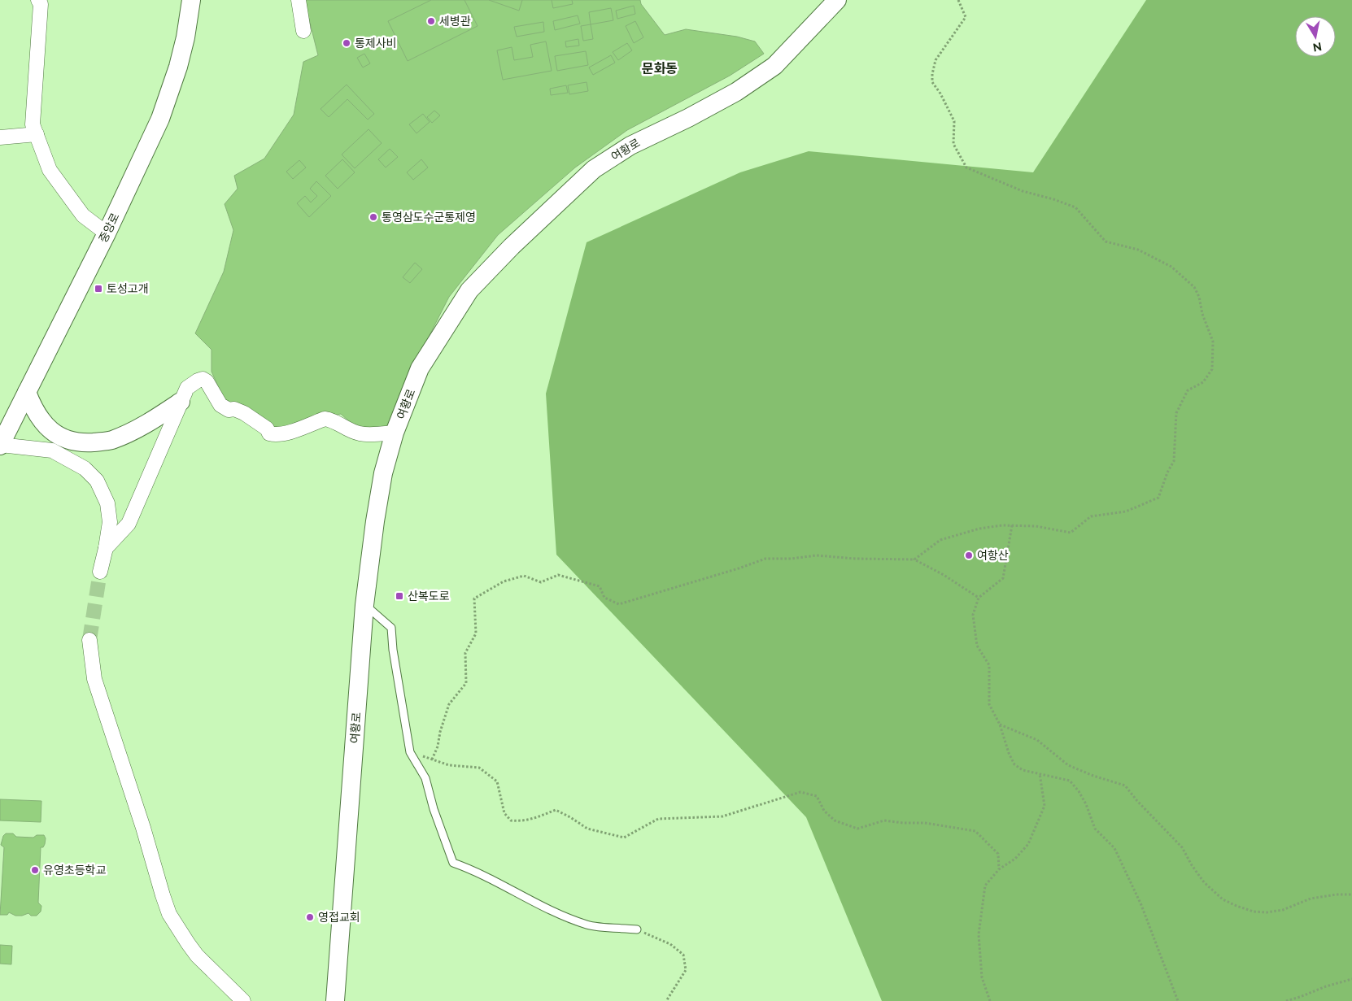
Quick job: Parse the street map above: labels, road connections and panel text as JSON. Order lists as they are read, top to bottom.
{
  "streets": {
    "street": ["여황로", "중앙로"]
  },
  "districts": ["문화동"],
  "places": {
    "other": [
      "세병관",
      "통제사비",
      "통영삼도수군통제영",
      "여항산",
      "유영초등학교",
      "영접교회"
    ],
    "transit": ["토성고개", "산복도로"]
  },
  "north": "bottom"
}
